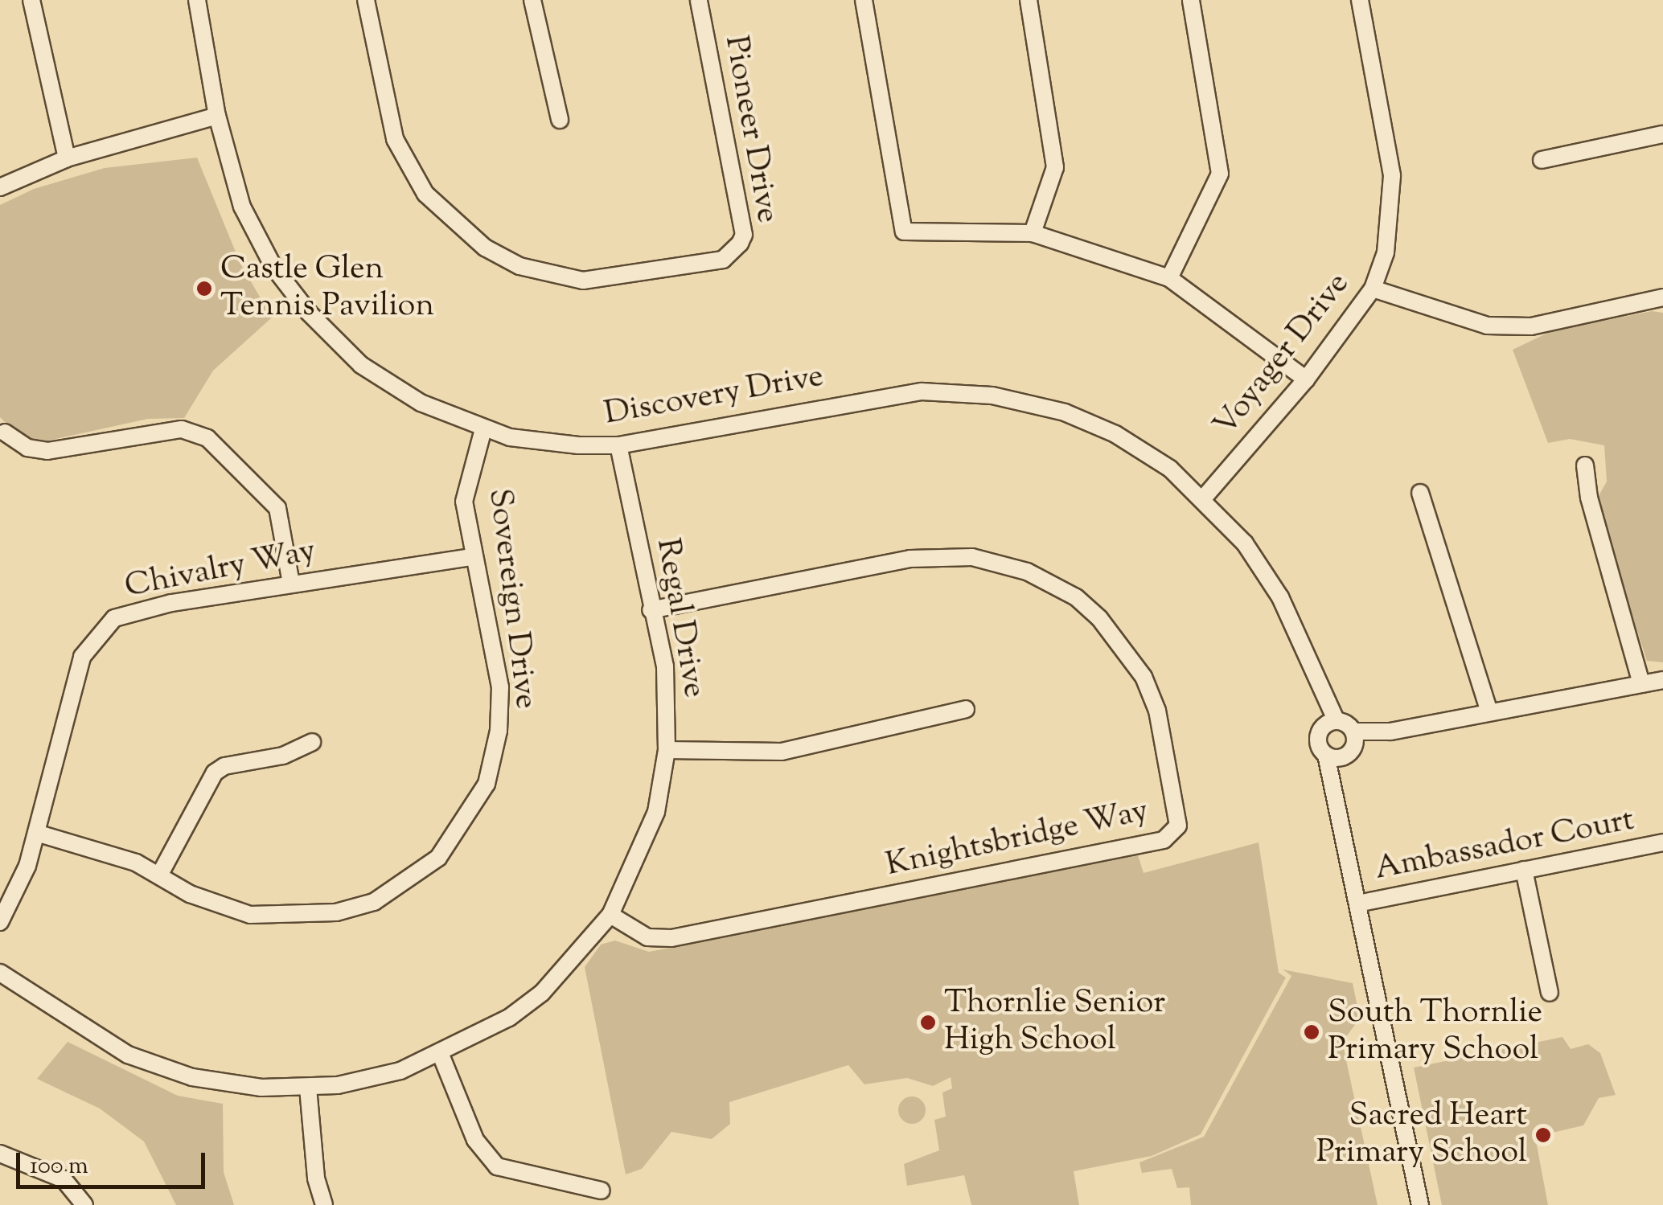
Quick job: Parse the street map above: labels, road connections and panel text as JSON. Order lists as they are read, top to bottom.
{
  "streets": {
    "street": [
      "Pioneer Drive",
      "Voyager Drive",
      "Discovery Drive",
      "Chivalry Way",
      "Sovereign Drive",
      "Regal Drive",
      "Knightsbridge Way",
      "Ambassador Court"
    ]
  },
  "crossings": [
    ["Voyager Drive", "Discovery Drive"],
    ["Discovery Drive", "Sovereign Drive"],
    ["Discovery Drive", "Regal Drive"],
    ["Discovery Drive", "Ambassador Court"],
    ["Chivalry Way", "Sovereign Drive"],
    ["Regal Drive", "Knightsbridge Way"]
  ],
  "places": [
    "Castle Glen Tennis Pavilion",
    "Thornlie Senior High School",
    "South Thornlie Primary School",
    "Sacred Heart Primary School"
  ],
  "scale_bar": "100 m"
}
